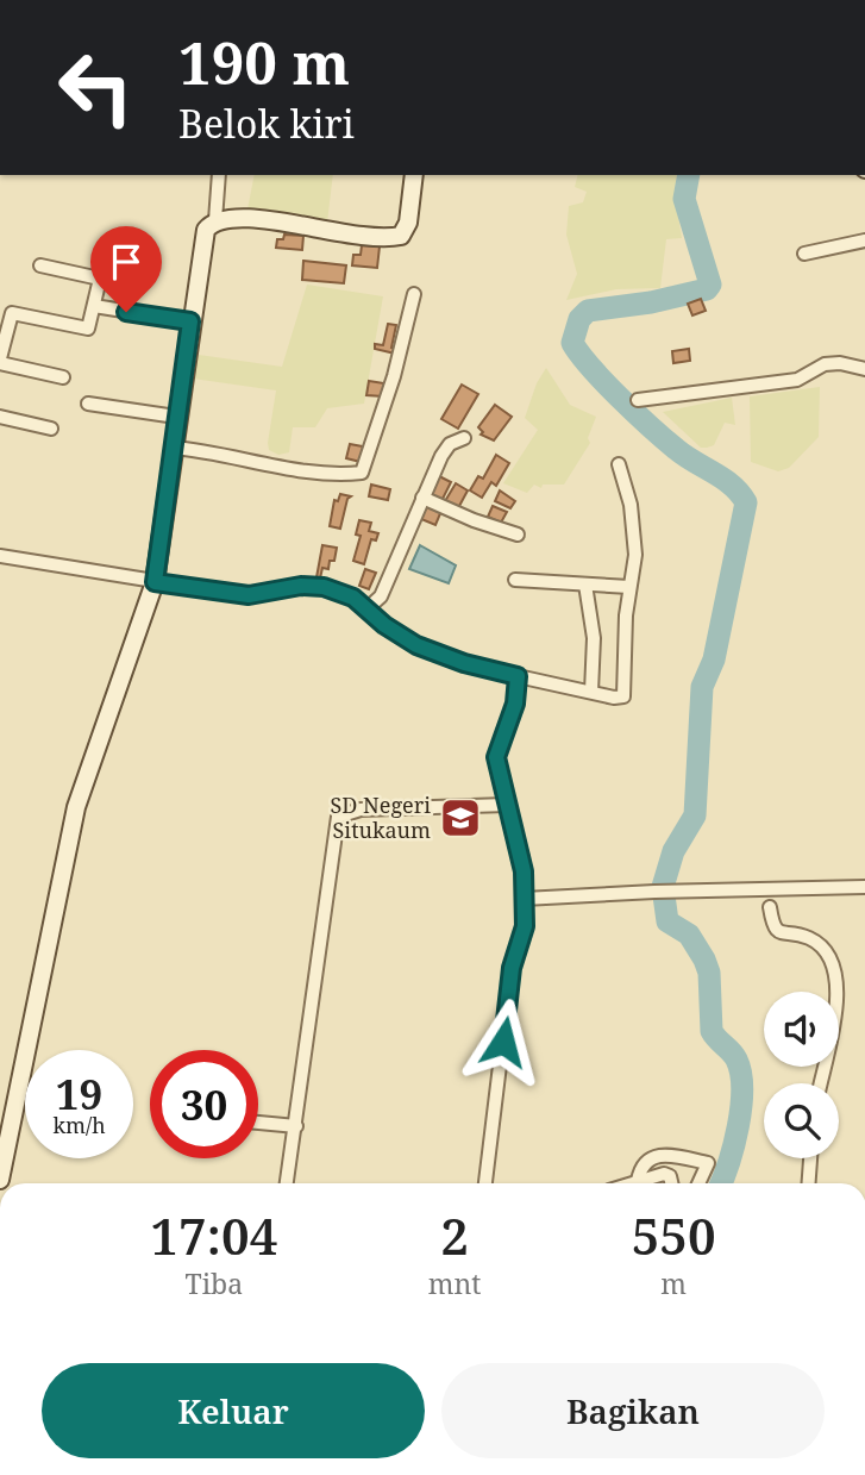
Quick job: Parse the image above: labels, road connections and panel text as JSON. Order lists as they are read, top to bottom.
{
  "places": {
    "school or university": ["SD Negeri Situkaum"]
  },
  "page": {
    "turn": ["190 m", "Belok kiri"],
    "speed": "19 km/h",
    "limit": "30",
    "eta": [
      "17:04",
      "Tiba",
      "2",
      "mnt",
      "550",
      "m"
    ],
    "buttons": ["Keluar", "Bagikan"]
  }
}
